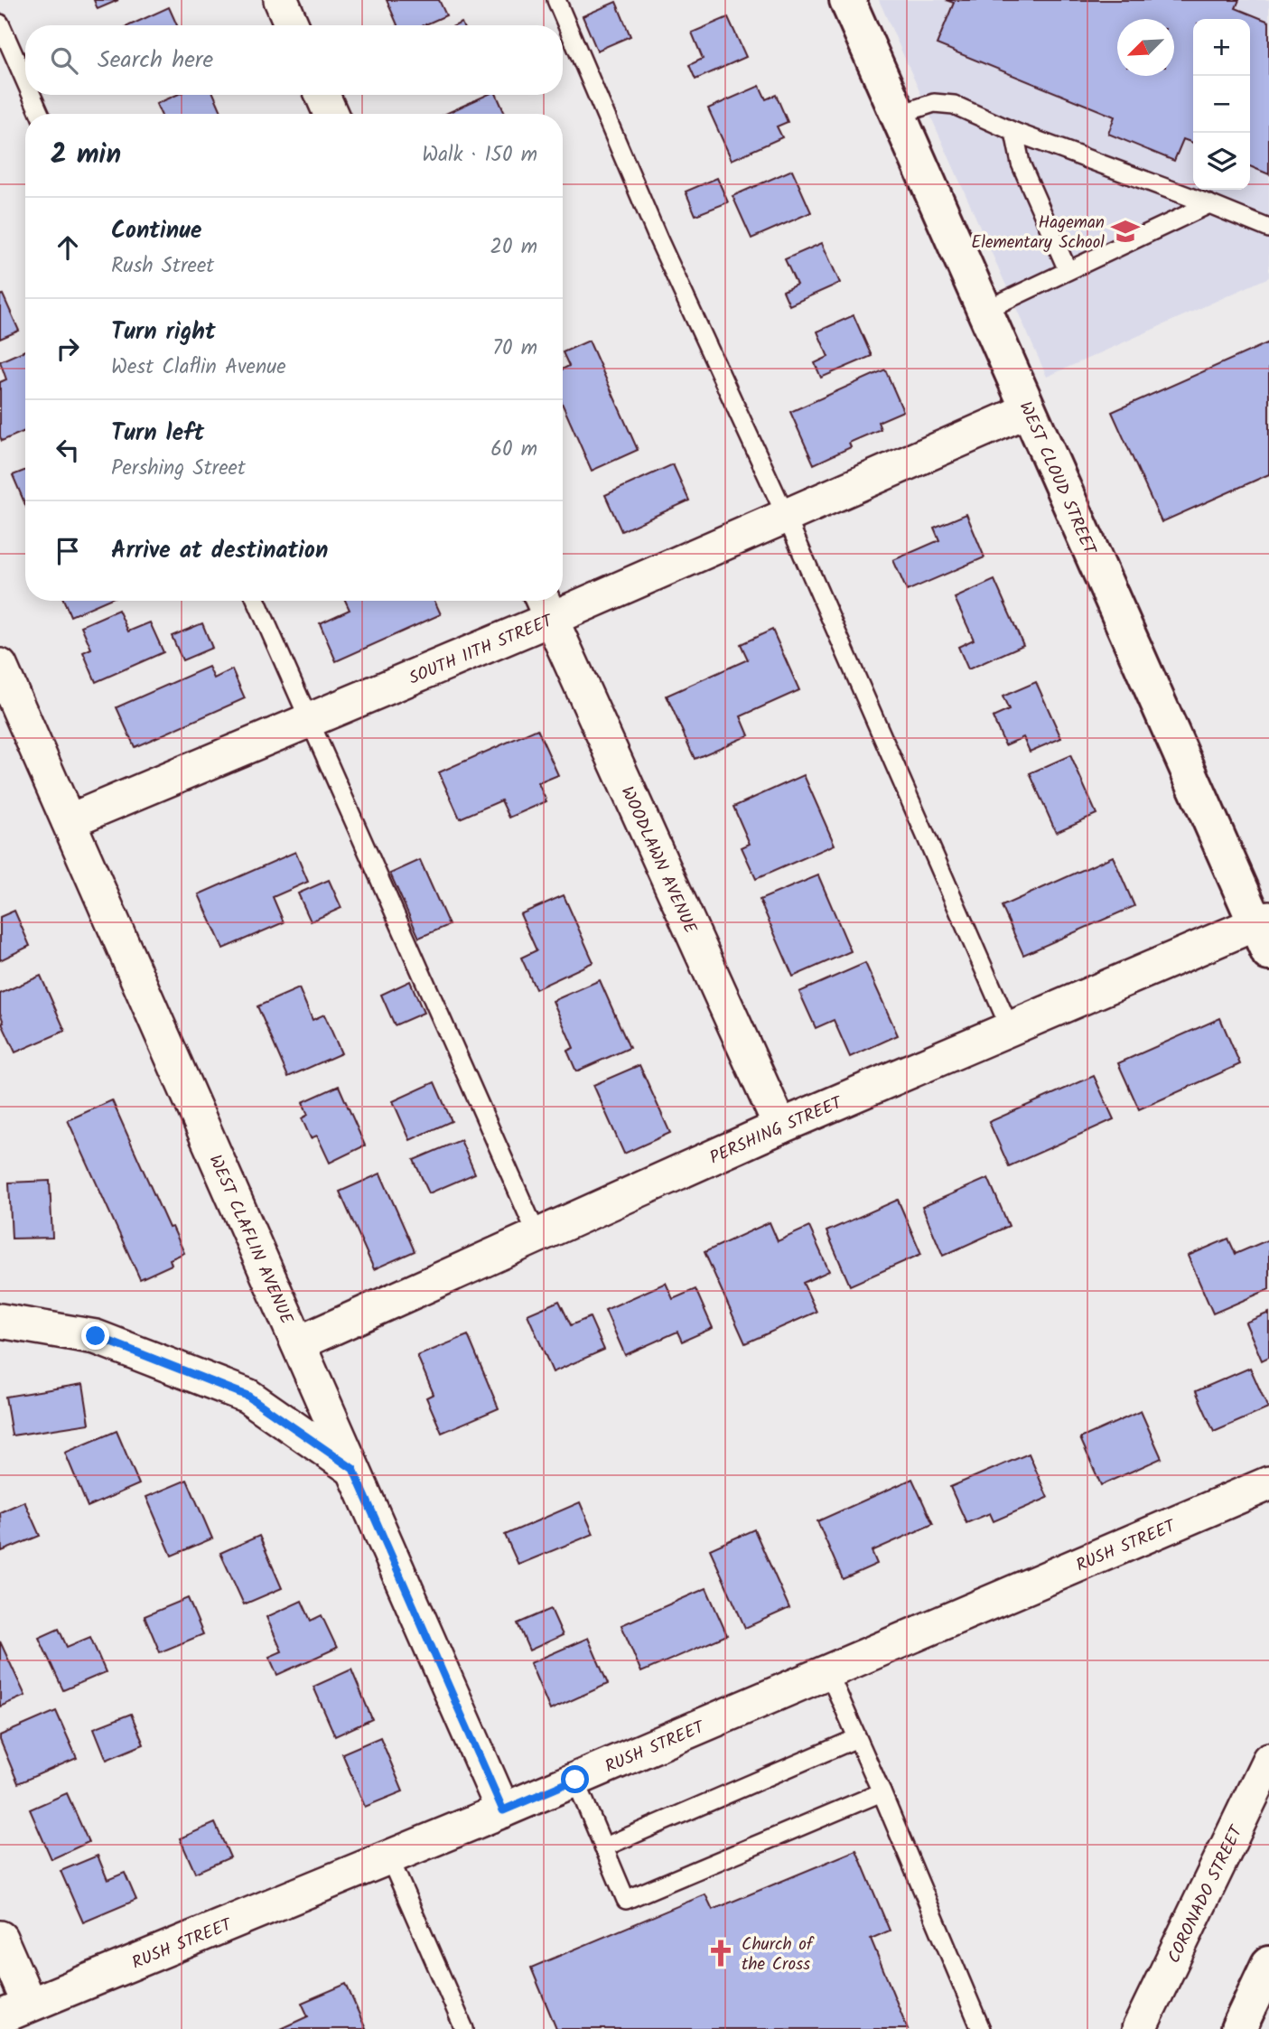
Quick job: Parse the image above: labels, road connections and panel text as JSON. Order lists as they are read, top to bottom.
{
  "streets": {
    "main road": ["WEST CLOUD STREET"],
    "street": [
      "SOUTH 11TH STREET",
      "WOODLAWN AVENUE",
      "PERSHING STREET",
      "WEST CLAFLIN AVENUE",
      "RUSH STREET",
      "CORONADO STREET"
    ]
  },
  "crossings": [
    ["WEST CLOUD STREET", "SOUTH 11TH STREET"],
    ["WEST CLOUD STREET", "PERSHING STREET"],
    ["SOUTH 11TH STREET", "WOODLAWN AVENUE"],
    ["SOUTH 11TH STREET", "WEST CLAFLIN AVENUE"],
    ["WOODLAWN AVENUE", "PERSHING STREET"],
    ["PERSHING STREET", "WEST CLAFLIN AVENUE"],
    ["WEST CLAFLIN AVENUE", "RUSH STREET"]
  ],
  "places": {
    "school or university": ["Hageman Elementary School"],
    "church": ["Church of the Cross"]
  },
  "north": "bottom left",
  "page": {
    "map_buttons": ["+", "−"],
    "search": "Search here",
    "heading": ["2 min", "Walk · 150 m"],
    "list": [
      ["Continue", "Rush Street", "20 m"],
      ["Turn right", "West Claflin Avenue", "70 m"],
      ["Turn left", "Pershing Street", "60 m"],
      "Arrive at destination"
    ]
  }
}
